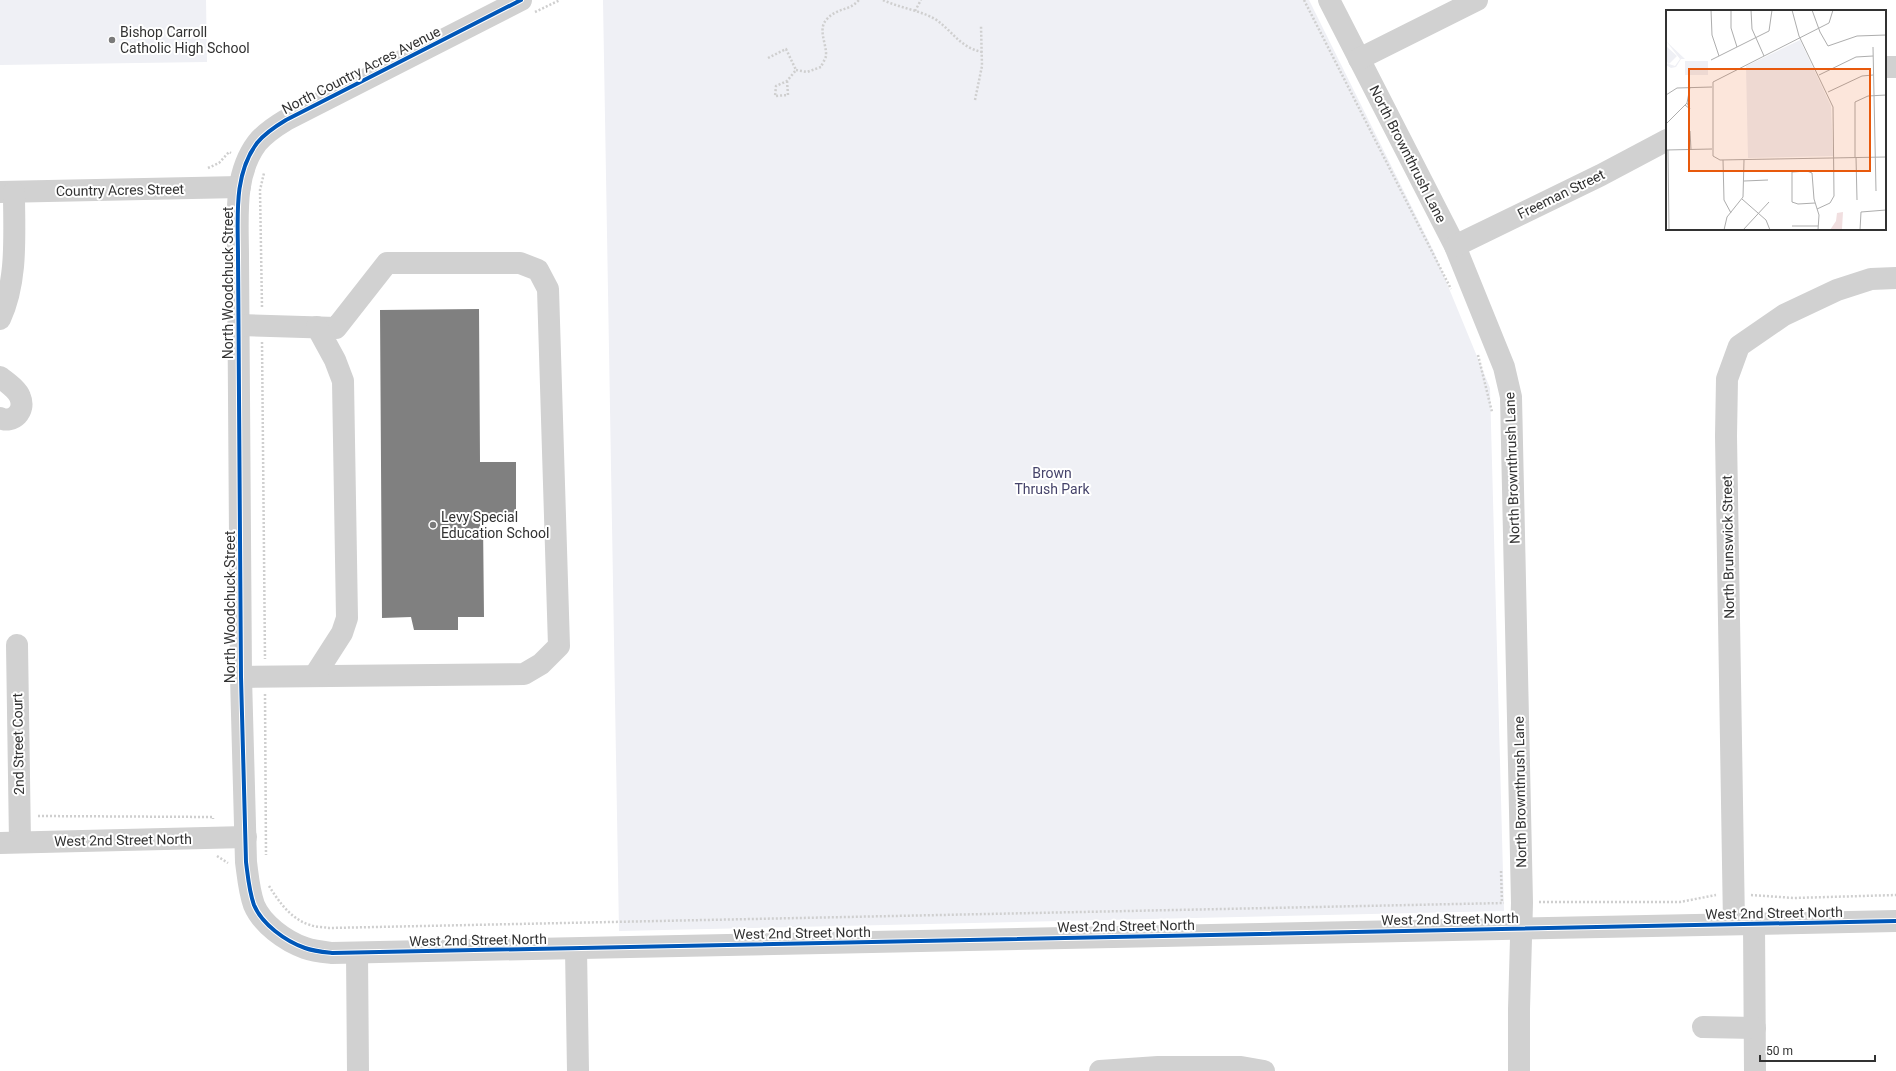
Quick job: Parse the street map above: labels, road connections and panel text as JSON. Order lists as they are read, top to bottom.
{
  "streets": {
    "street": [
      "North Country Acres Avenue",
      "North Brownthrush Lane",
      "Country Acres Street",
      "Freeman Street",
      "North Woodchuck Street",
      "North Brunswick Street",
      "2nd Street Court",
      "West 2nd Street North"
    ]
  },
  "crossings": [
    ["North Country Acres Avenue", "Country Acres Street"],
    ["North Country Acres Avenue", "North Woodchuck Street"],
    ["North Brownthrush Lane", "Freeman Street"],
    ["North Brownthrush Lane", "West 2nd Street North"],
    ["Country Acres Street", "North Woodchuck Street"],
    ["North Woodchuck Street", "West 2nd Street North"],
    ["North Brunswick Street", "West 2nd Street North"],
    ["2nd Street Court", "West 2nd Street North"]
  ],
  "parks": ["Brown Thrush Park"],
  "places": ["Bishop Carroll Catholic High School", "Levy Special Education School"],
  "scale_bar": "50 m"
}
